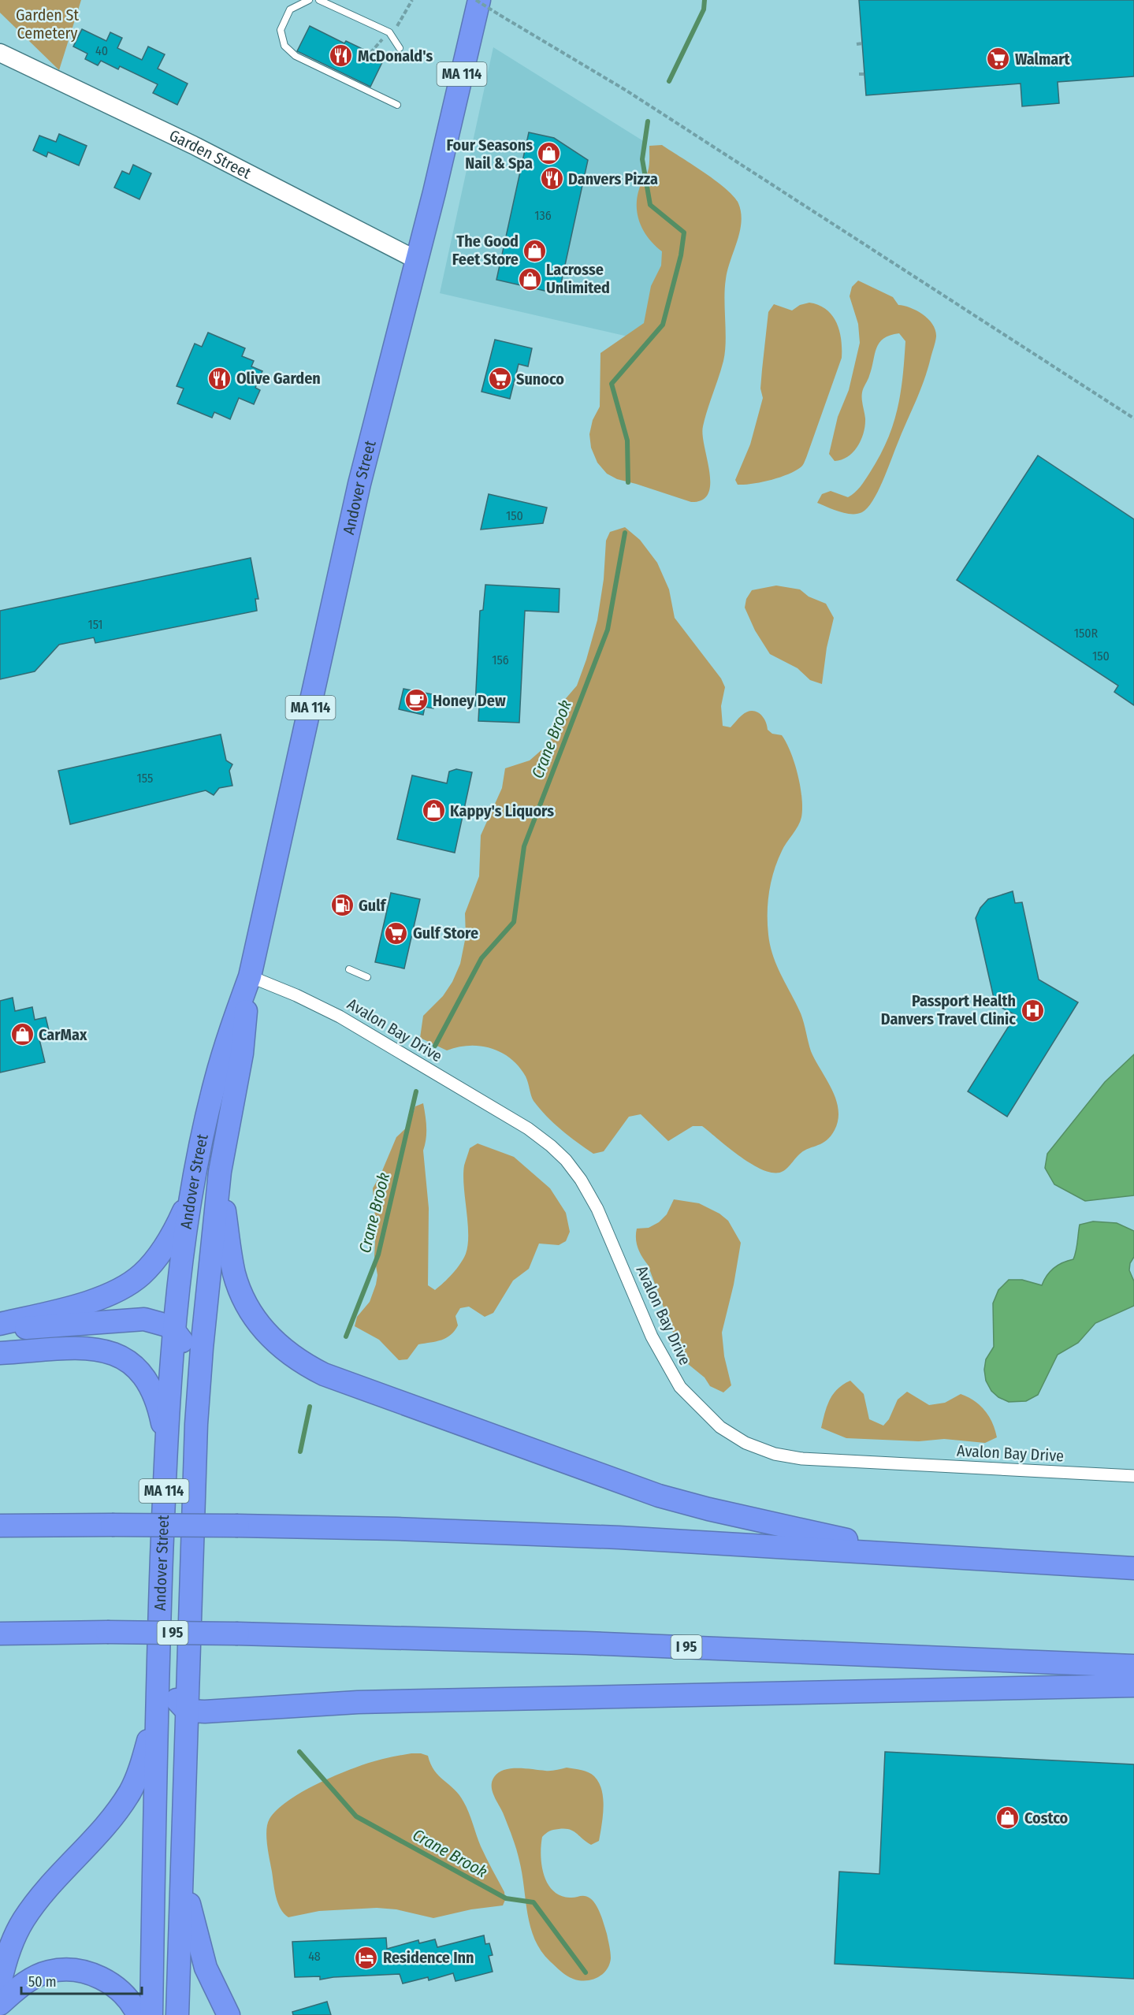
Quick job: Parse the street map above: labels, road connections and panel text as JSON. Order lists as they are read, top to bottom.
{
  "streets": {
    "highway": ["MA 114", "Andover Street", "I 95"],
    "main road": ["Garden Street"],
    "street": ["Avalon Bay Drive"]
  },
  "crossings": [
    ["Garden Street", "Andover Street"],
    ["Andover Street", "Avalon Bay Drive"]
  ],
  "water": ["Crane Brook"],
  "parks": ["Garden St Cemetery"],
  "places": {
    "restaurant": ["McDonald's", "Danvers Pizza", "Olive Garden"],
    "supermarket": ["Walmart", "Sunoco", "Gulf Store"],
    "shop": [
      "Four Seasons Nail & Spa",
      "The Good Feet Store",
      "Lacrosse Unlimited",
      "Kappy's Liquors",
      "CarMax",
      "Costco"
    ],
    "cafe": ["Honey Dew"],
    "fuel station": ["Gulf"],
    "hospital": ["Passport Health Danvers Travel Clinic"],
    "hotel": ["Residence Inn"]
  },
  "house_numbers": [
    "40",
    "136",
    "150",
    "151",
    "150R",
    "150",
    "156",
    "155",
    "48"
  ],
  "scale_bar": "50 m"
}
